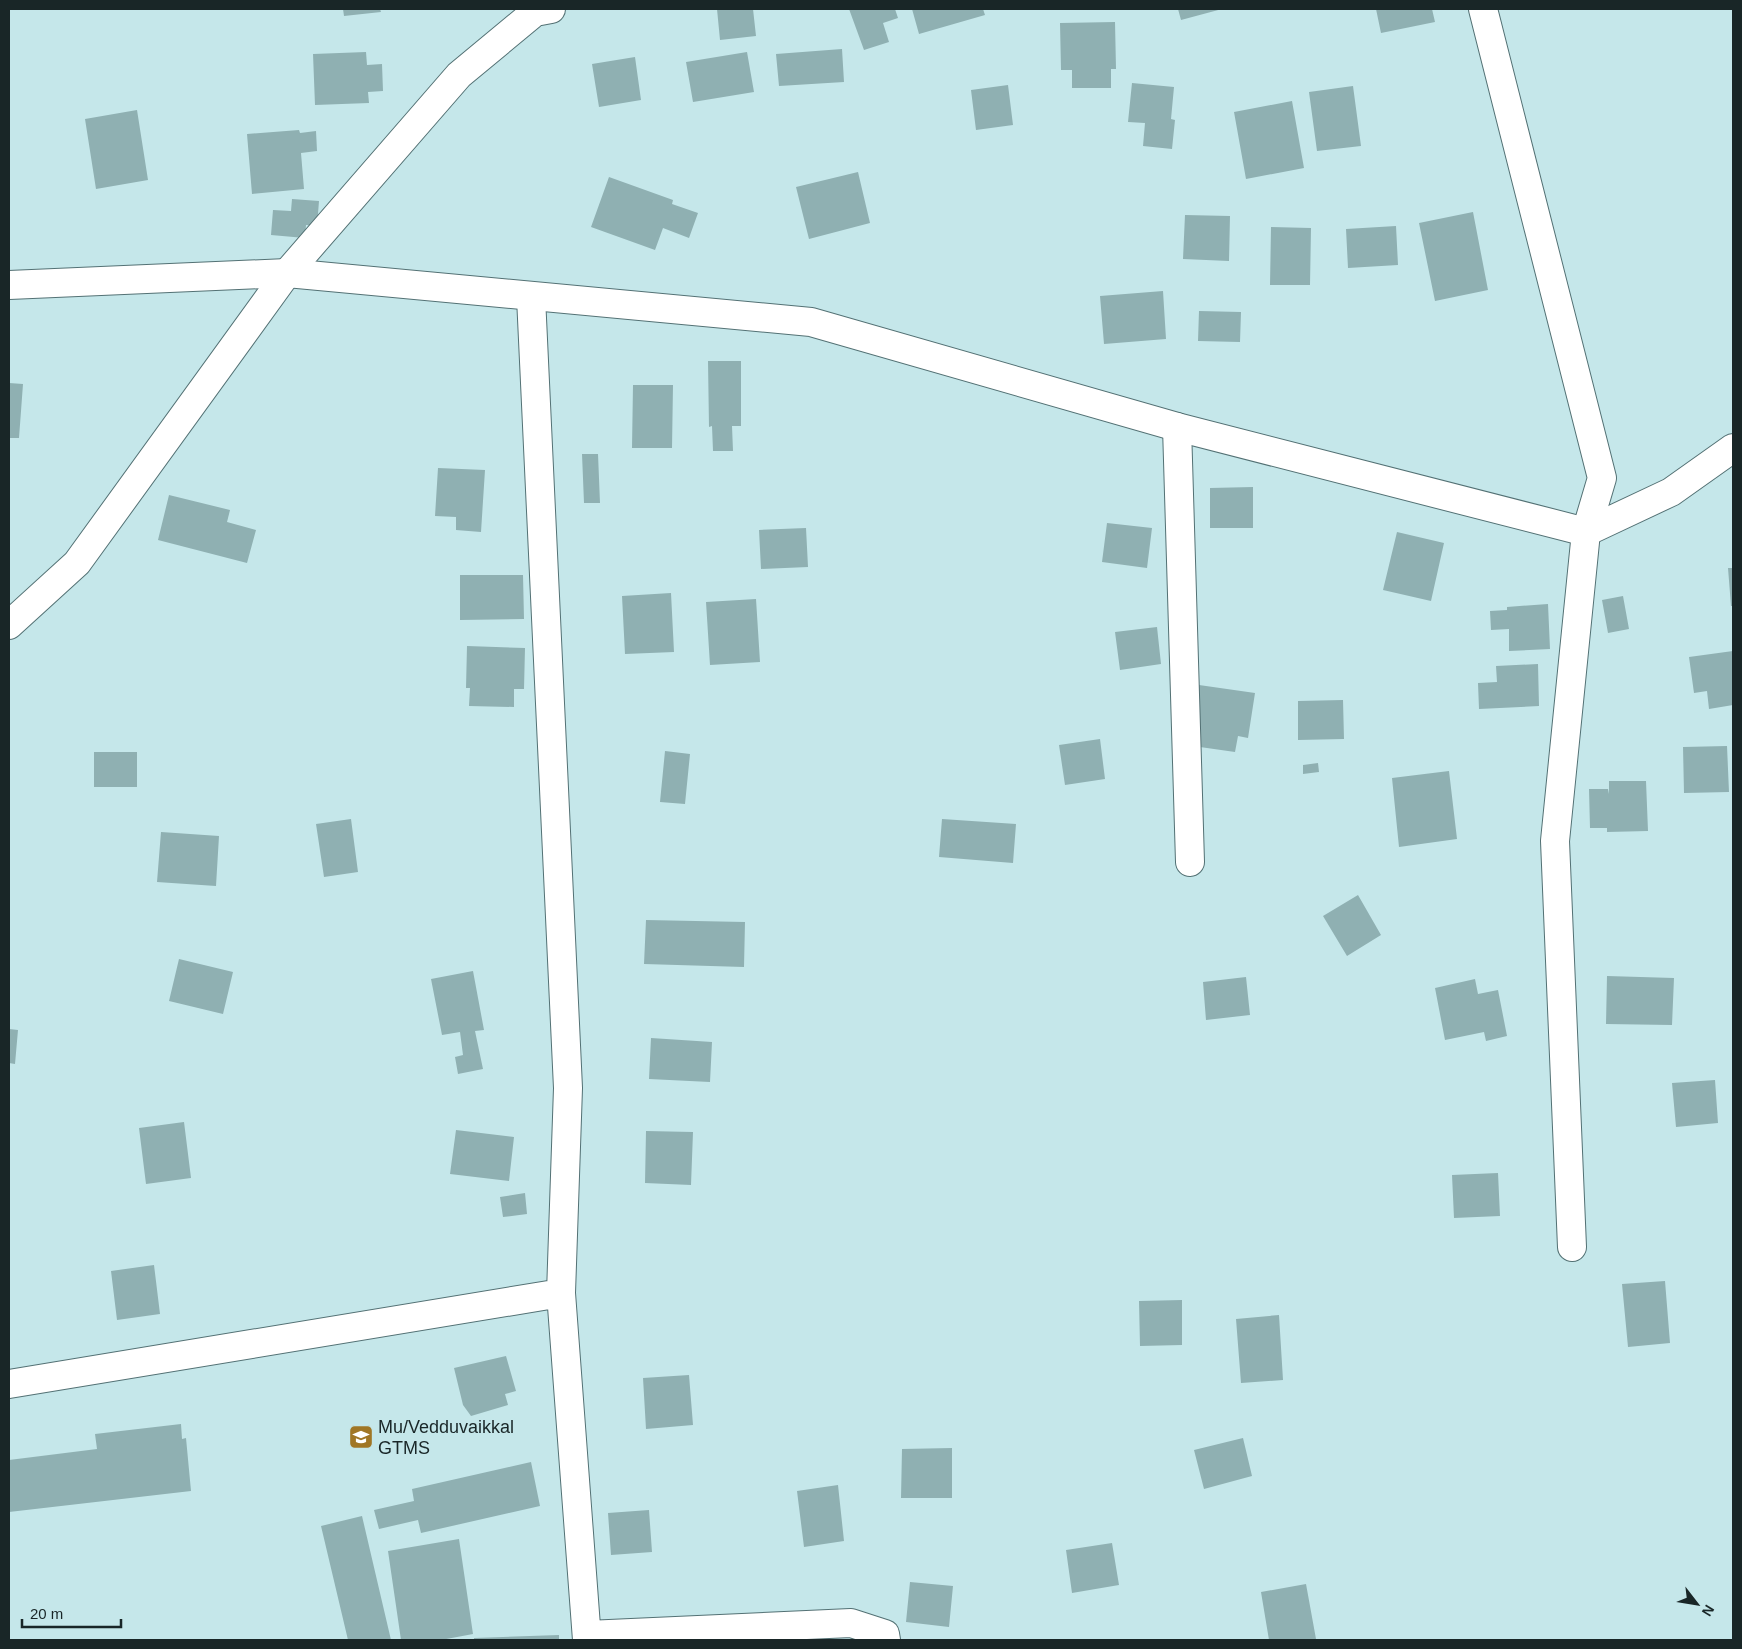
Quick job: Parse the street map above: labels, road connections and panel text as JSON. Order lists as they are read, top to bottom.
{
  "places": {
    "school or university": ["Mu/Vedduvaikkal GTMS"]
  },
  "scale_bar": "20 m",
  "north": "bottom right"
}
